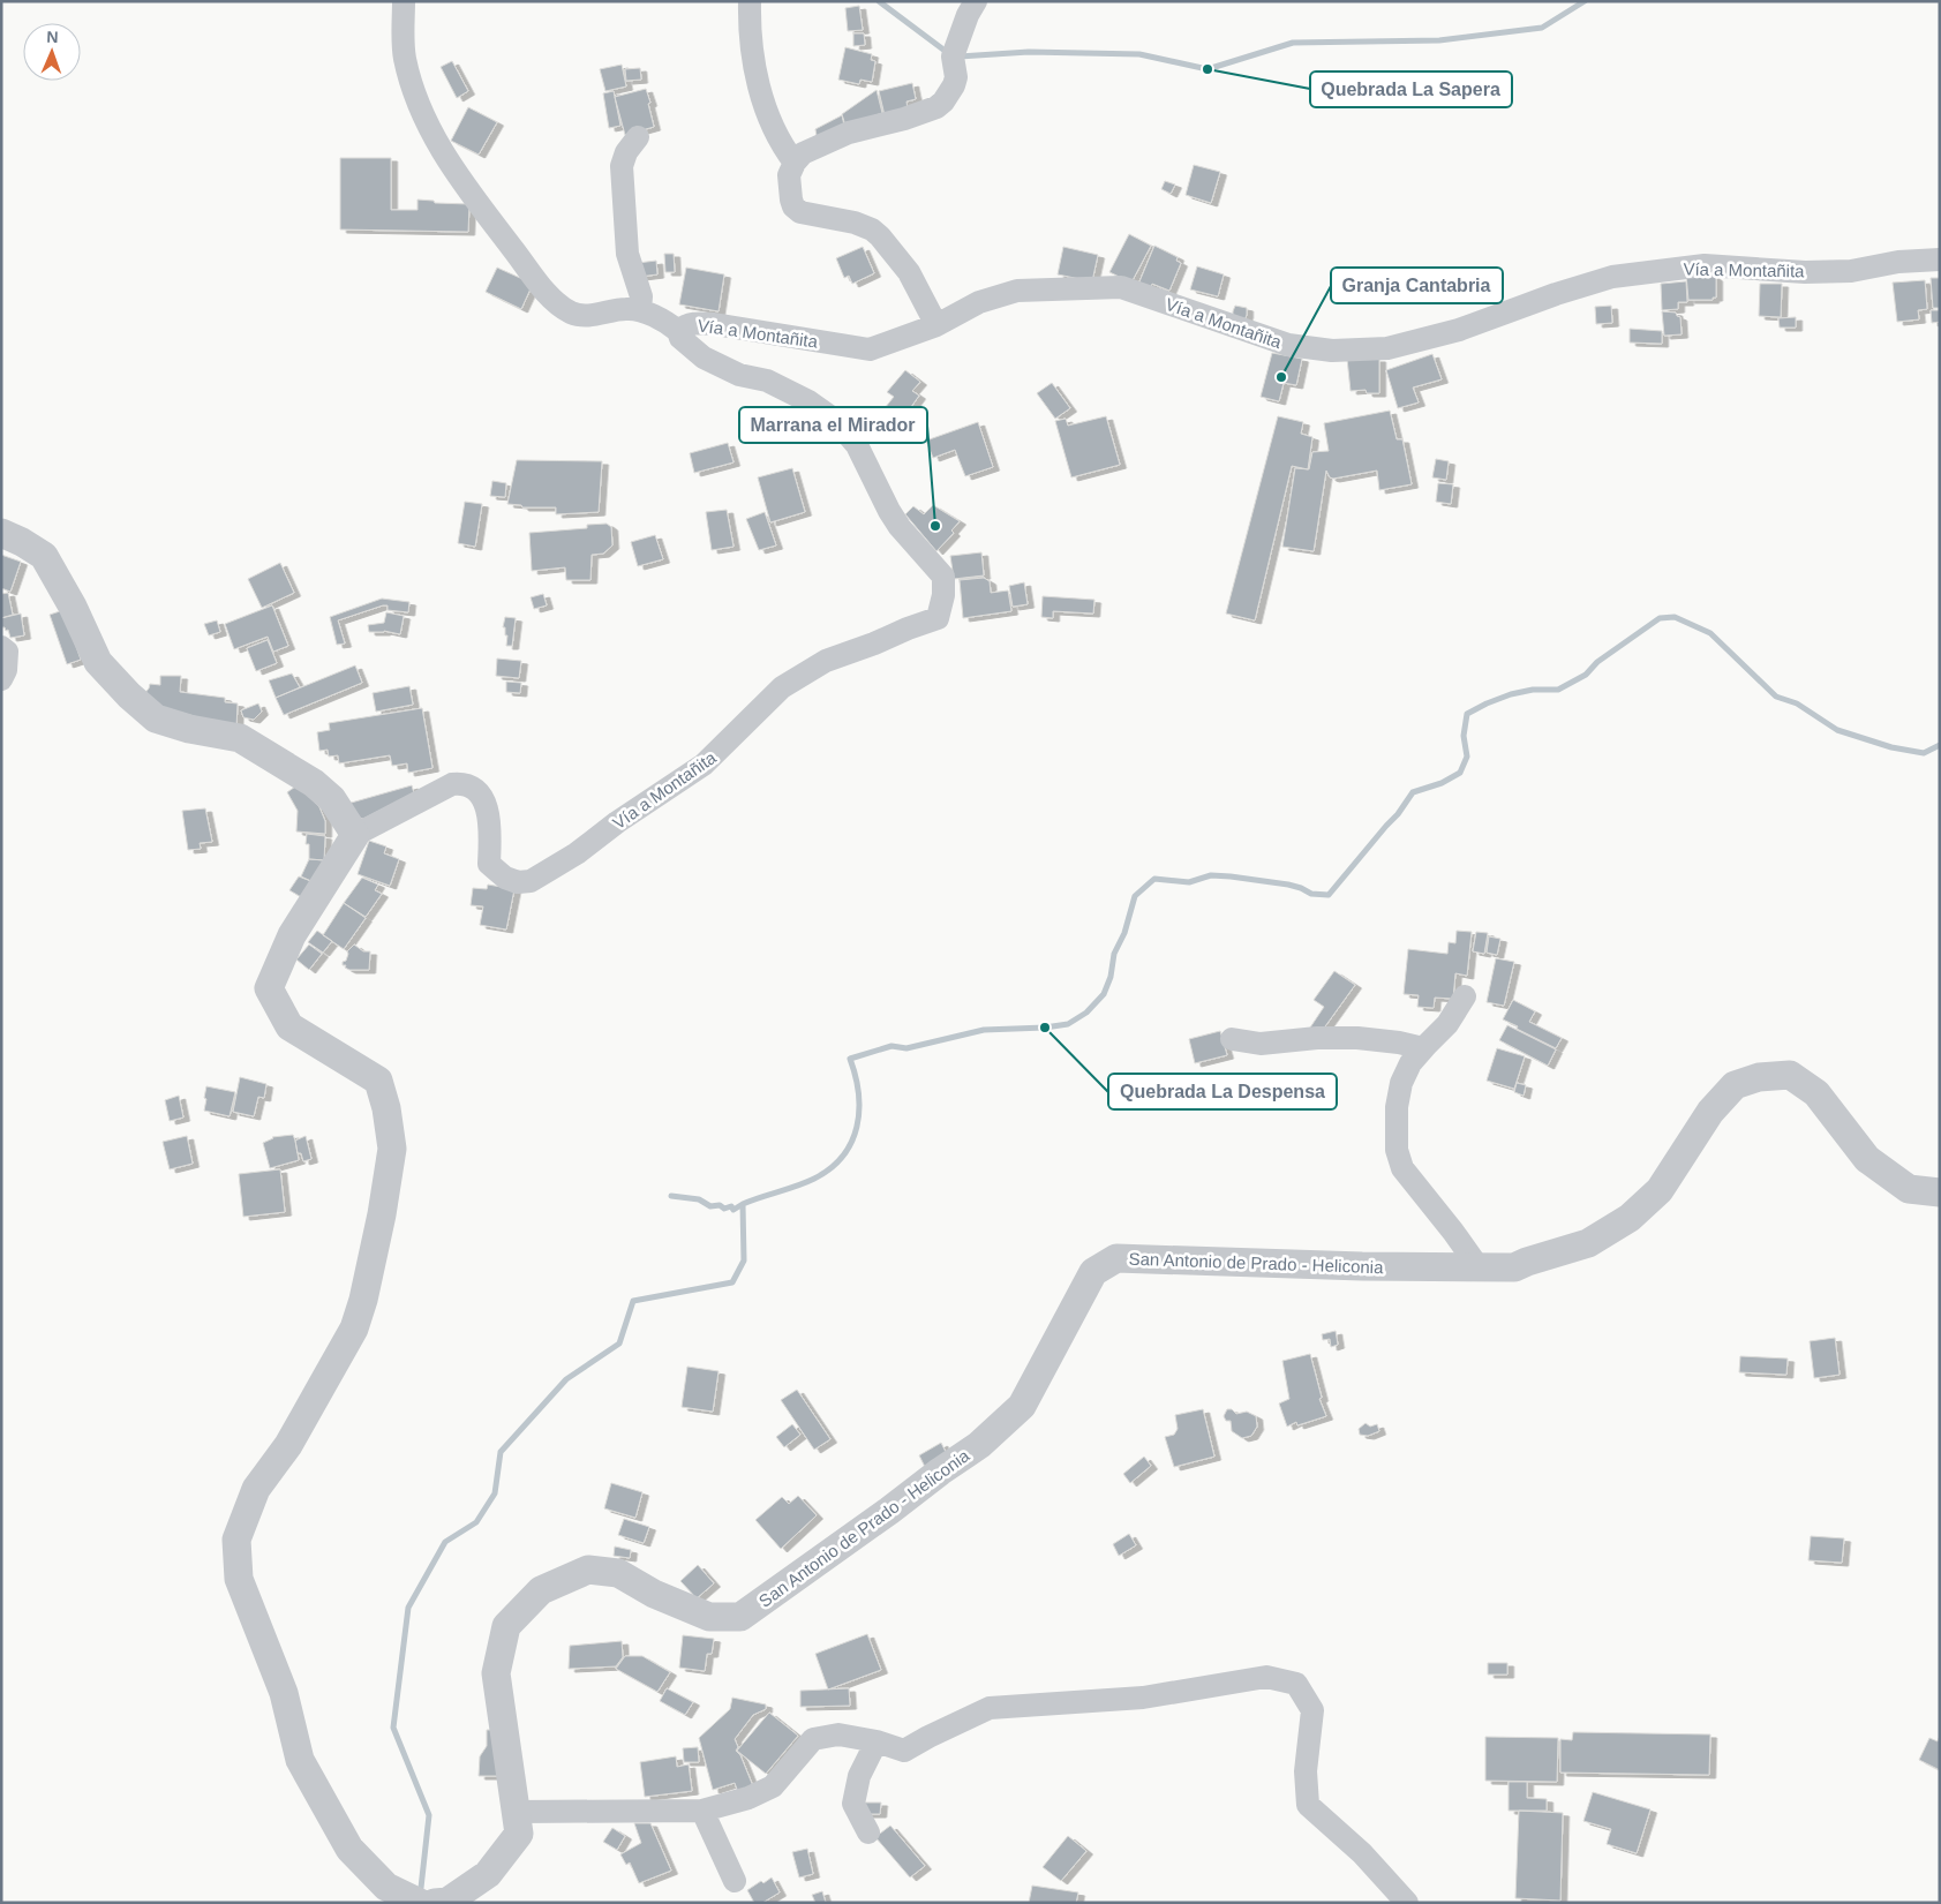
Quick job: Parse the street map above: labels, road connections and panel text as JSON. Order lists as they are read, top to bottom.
{
  "streets": {
    "street": ["Vía a Montañita", "San Antonio de Prado - Heliconia"]
  },
  "places": [
    "Quebrada La Sapera",
    "Granja Cantabria",
    "Marrana el Mirador",
    "Quebrada La Despensa"
  ],
  "north": "top"
}
